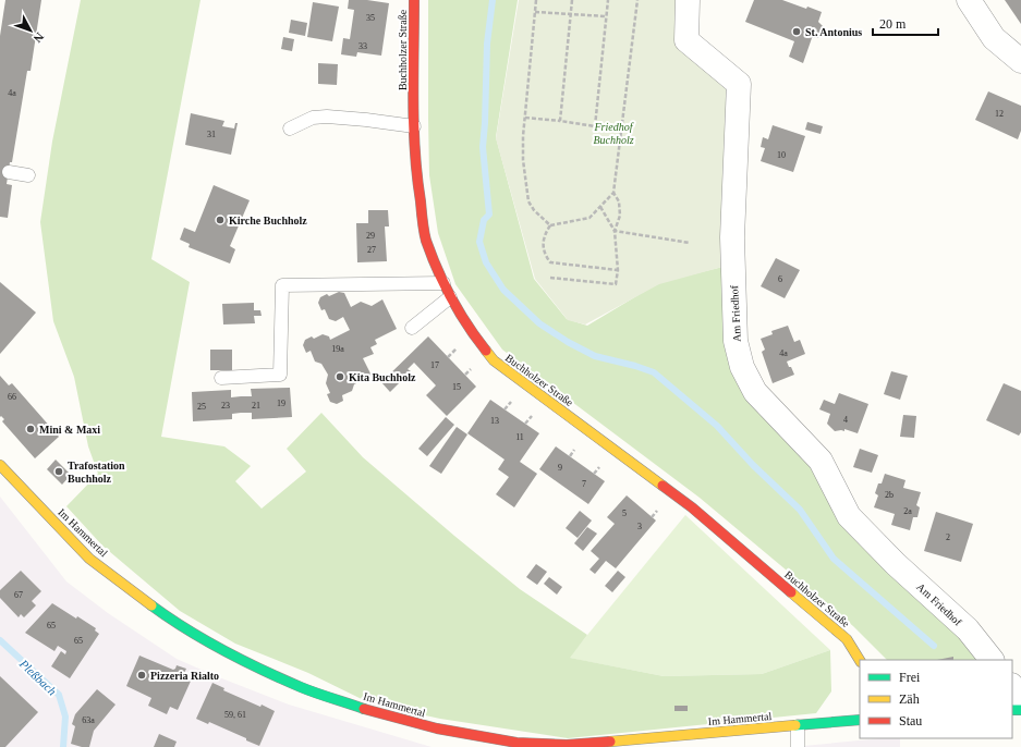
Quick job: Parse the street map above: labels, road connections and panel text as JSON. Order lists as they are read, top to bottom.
{
  "streets": {
    "main road": ["Buchholzer Straße", "Im Hammertal"],
    "street": ["Am Friedhof"]
  },
  "water": ["Pleßbach"],
  "parks": ["Friedhof Buchholz"],
  "places": [
    "St. Antonius",
    "Kirche Buchholz",
    "Kita Buchholz",
    "Mini & Maxi",
    "Trafostation Buchholz",
    "Pizzeria Rialto"
  ],
  "house_numbers": [
    "35",
    "33",
    "4a",
    "12",
    "31",
    "10",
    "29",
    "27",
    "6",
    "19a",
    "4a",
    "17",
    "15",
    "66",
    "19",
    "23",
    "21",
    "25",
    "4",
    "13",
    "11",
    "9",
    "7",
    "2b",
    "2a",
    "5",
    "3",
    "2",
    "67",
    "65",
    "65",
    "59, 61",
    "63a"
  ],
  "legend": ["Frei", "Zäh", "Stau"],
  "scale_bar": "20 m",
  "north": "bottom right"
}
